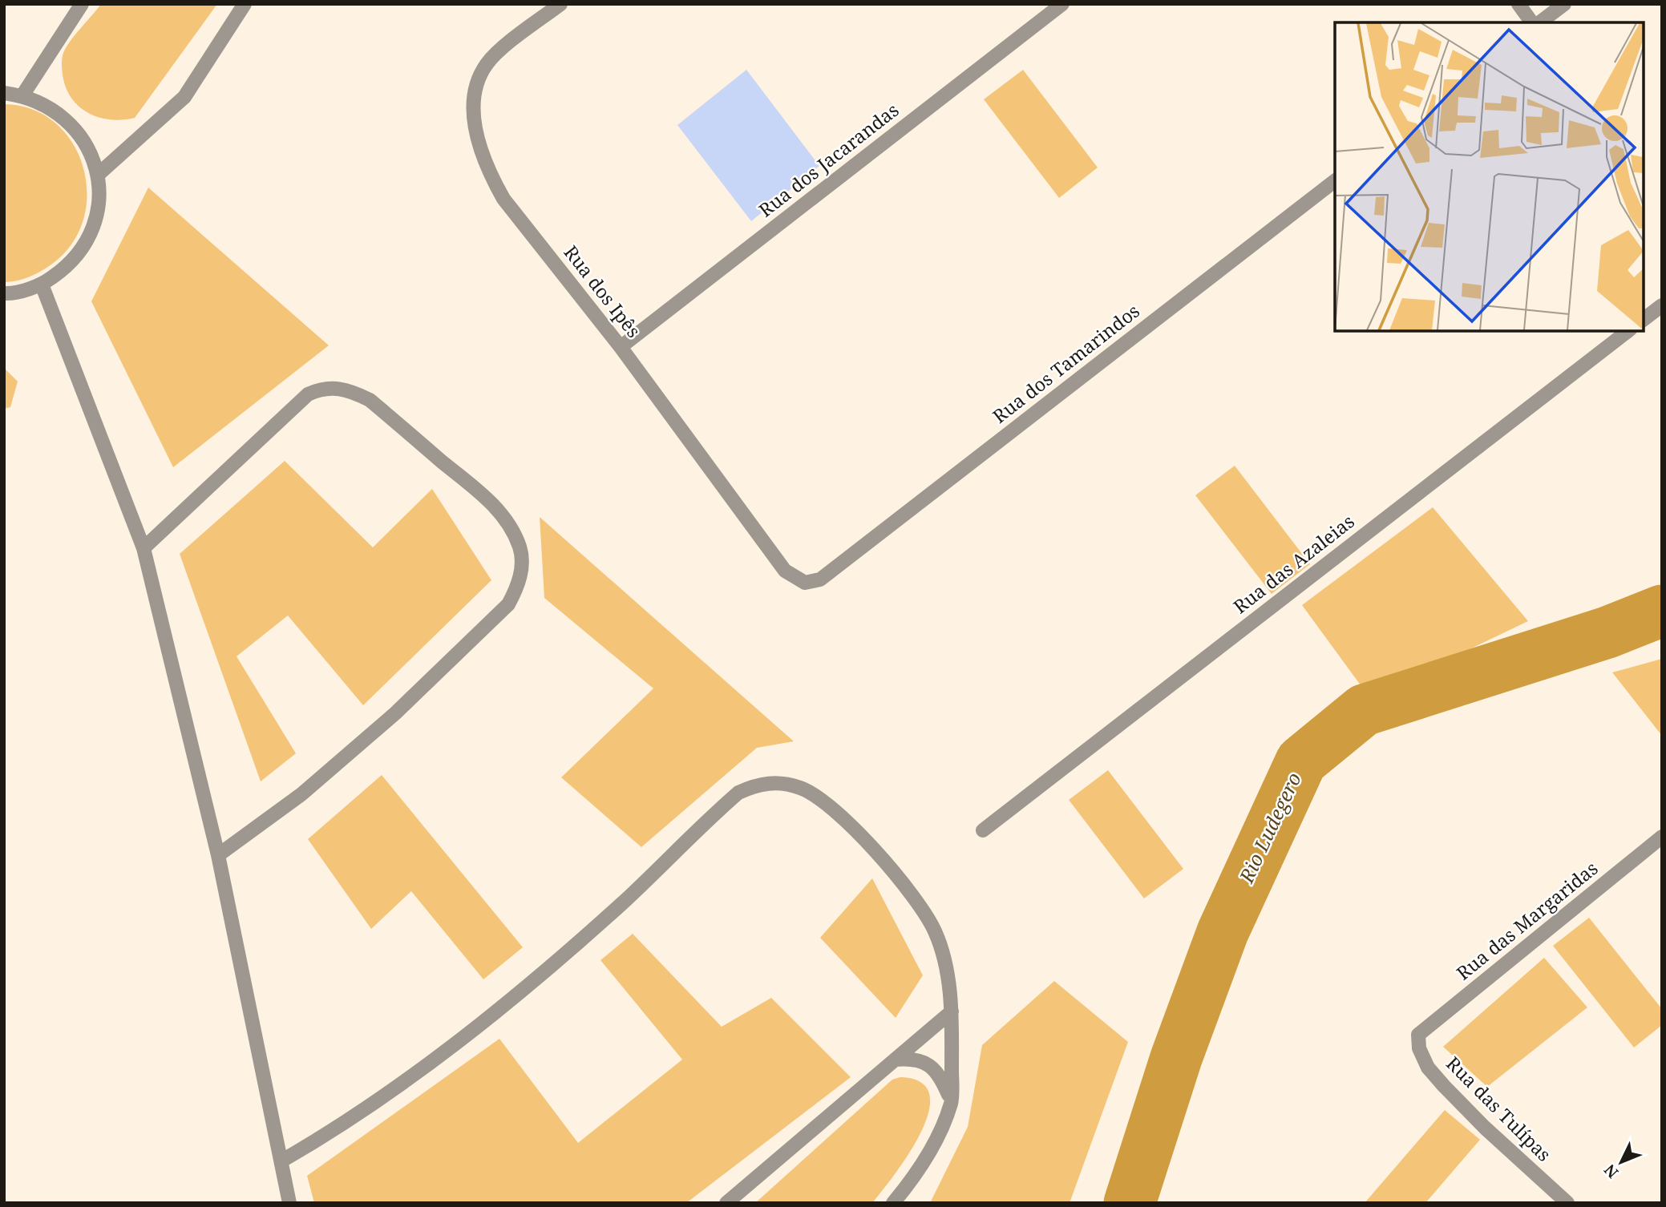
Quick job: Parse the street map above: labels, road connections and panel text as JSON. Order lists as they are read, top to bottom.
{
  "streets": {
    "street": [
      "Rua dos Jacarandas",
      "Rua dos Ipês",
      "Rua dos Tamarindos",
      "Rua das Azaleias",
      "Rua das Margaridas",
      "Rua das Tulípas"
    ]
  },
  "crossings": [
    ["Rua dos Jacarandas", "Rua dos Ipês"],
    ["Rua dos Ipês", "Rua dos Tamarindos"],
    ["Rua das Margaridas", "Rua das Tulípas"]
  ],
  "water": ["Rio Ludegero"],
  "north": "bottom left"
}
